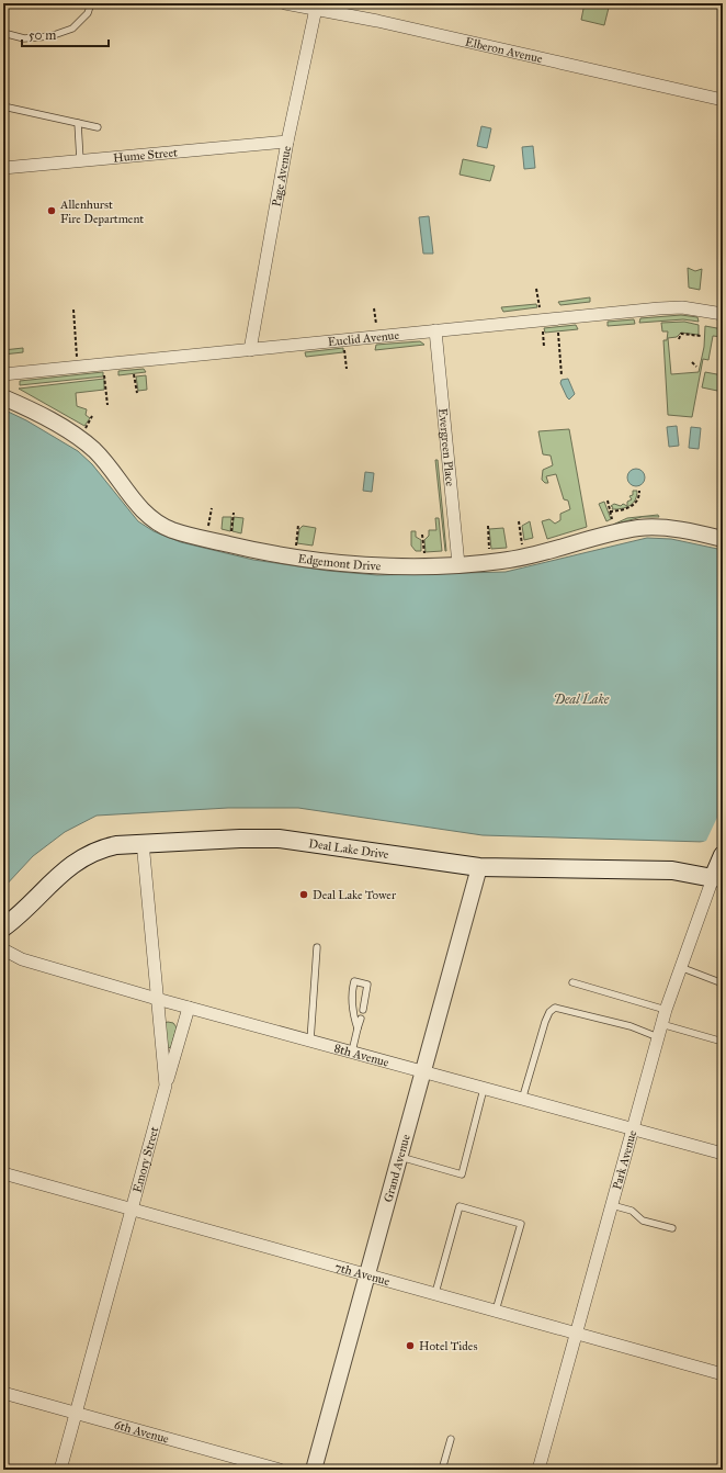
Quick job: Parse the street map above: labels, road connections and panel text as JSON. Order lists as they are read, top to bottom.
{
  "streets": {
    "main road": ["Deal Lake Drive", "Park Avenue"],
    "street": [
      "Elberon Avenue",
      "Hume Street",
      "Page Avenue",
      "Euclid Avenue",
      "Evergreen Place",
      "Edgemont Drive",
      "8th Avenue",
      "Emory Street",
      "Grand Avenue",
      "7th Avenue",
      "6th Avenue"
    ]
  },
  "crossings": [
    ["Elberon Avenue", "Page Avenue"],
    ["Hume Street", "Page Avenue"],
    ["Page Avenue", "Euclid Avenue"],
    ["Euclid Avenue", "Evergreen Place"],
    ["Evergreen Place", "Edgemont Drive"],
    ["Deal Lake Drive", "Emory Street"],
    ["Deal Lake Drive", "Park Avenue"],
    ["Deal Lake Drive", "Grand Avenue"],
    ["8th Avenue", "Emory Street"],
    ["8th Avenue", "Park Avenue"],
    ["8th Avenue", "Grand Avenue"],
    ["Emory Street", "7th Avenue"],
    ["Emory Street", "6th Avenue"],
    ["Park Avenue", "7th Avenue"],
    ["Grand Avenue", "7th Avenue"]
  ],
  "water": ["Deal Lake"],
  "places": ["Allenhurst Fire Department", "Deal Lake Tower", "Hotel Tides"],
  "scale_bar": "50 m"
}
